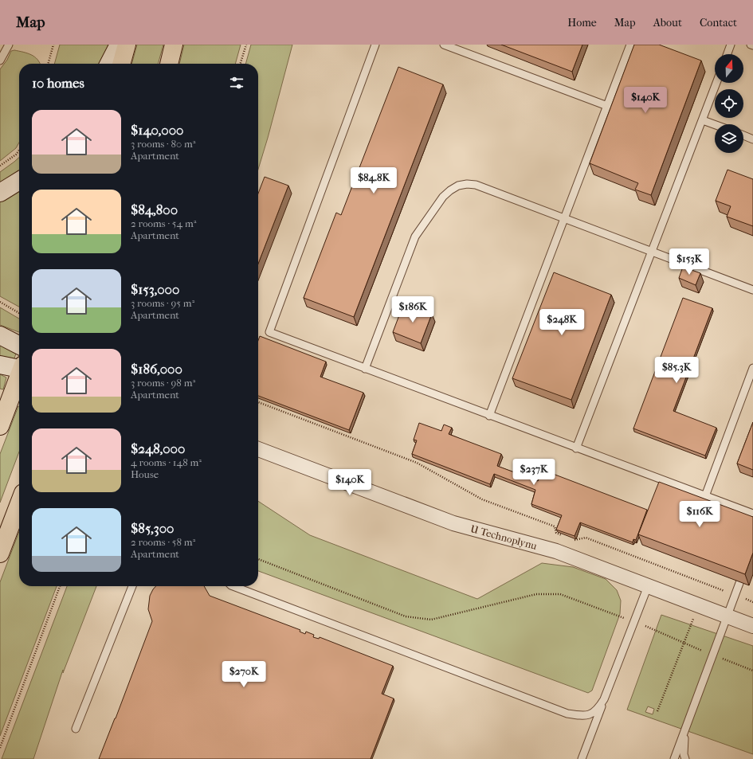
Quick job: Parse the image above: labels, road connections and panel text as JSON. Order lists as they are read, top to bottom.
{
  "streets": {
    "street": ["U Technoplynu"]
  },
  "north": "top",
  "page": {
    "header": "Map",
    "nav": [
      "Home",
      "Map",
      "About",
      "Contact"
    ],
    "heading": "10 homes",
    "price": [
      "$140K",
      "$84.8K",
      "$153K",
      "$186K",
      "$248K",
      "$85.3K",
      "$237K",
      "$140K",
      "$116K",
      "$270K"
    ],
    "list": [
      {
        "name": "$140,000",
        "note": "3 rooms · 80 m² · Apartment"
      },
      {
        "name": "$84,800",
        "note": "2 rooms · 54 m² · Apartment"
      },
      {
        "name": "$153,000",
        "note": "3 rooms · 95 m² · Apartment"
      },
      {
        "name": "$186,000",
        "note": "3 rooms · 98 m² · Apartment"
      },
      {
        "name": "$248,000",
        "note": "4 rooms · 148 m² · House"
      },
      {
        "name": "$85,300",
        "note": "2 rooms · 58 m² · Apartment"
      }
    ]
  }
}
